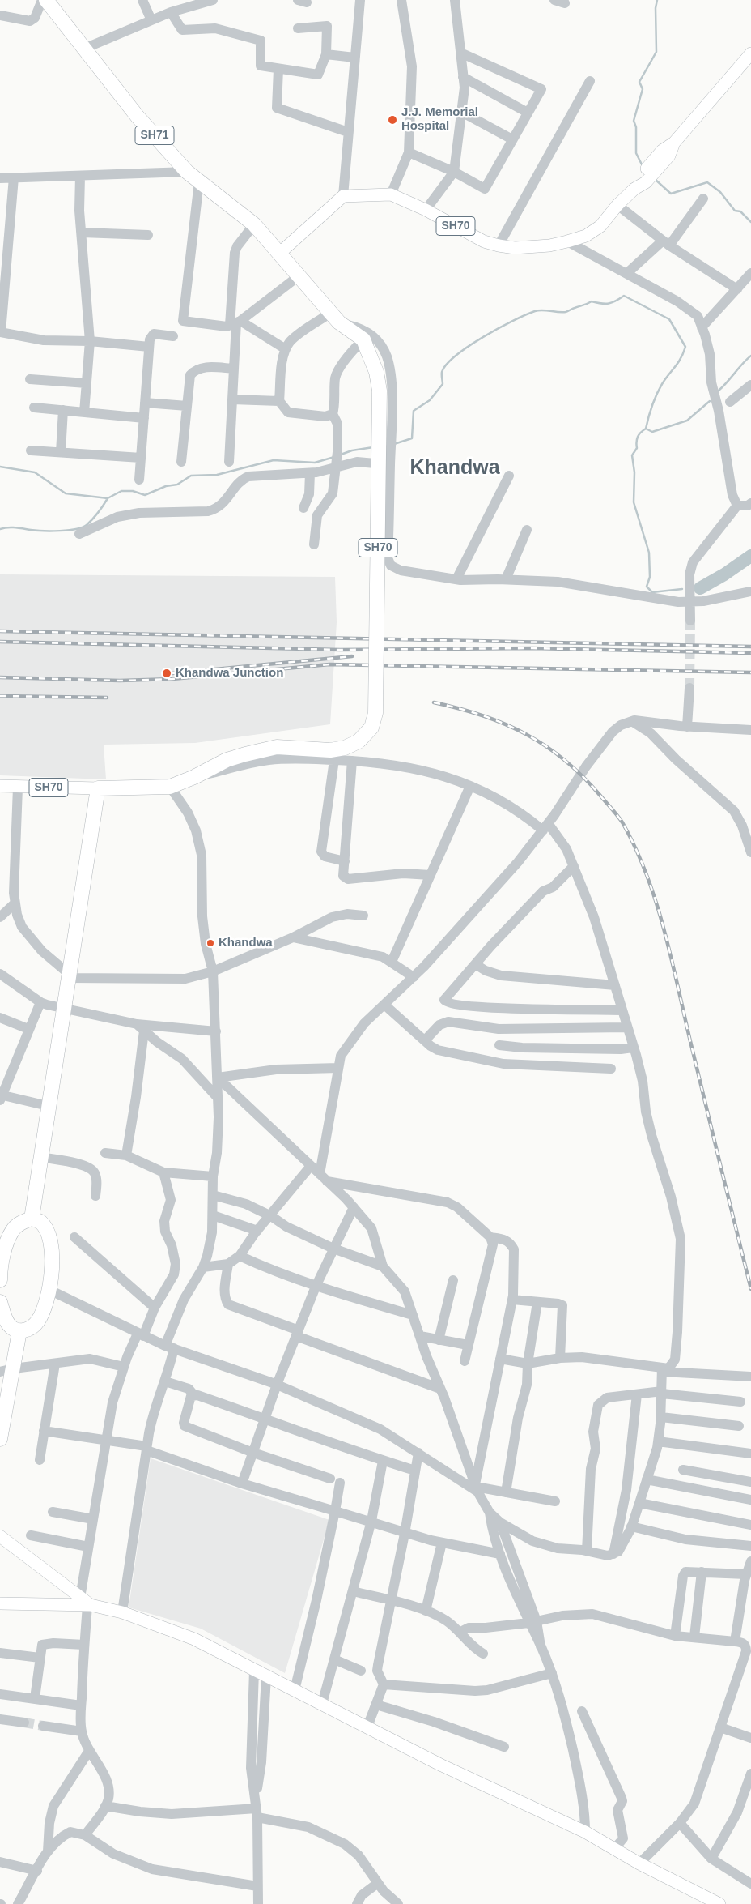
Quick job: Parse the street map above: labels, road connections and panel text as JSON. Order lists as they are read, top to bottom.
{
  "streets": {
    "highway": ["SH71", "SH70"]
  },
  "districts": ["Khandwa"],
  "places": ["J.J. Memorial Hospital", "Khandwa Junction", "Khandwa"]
}
